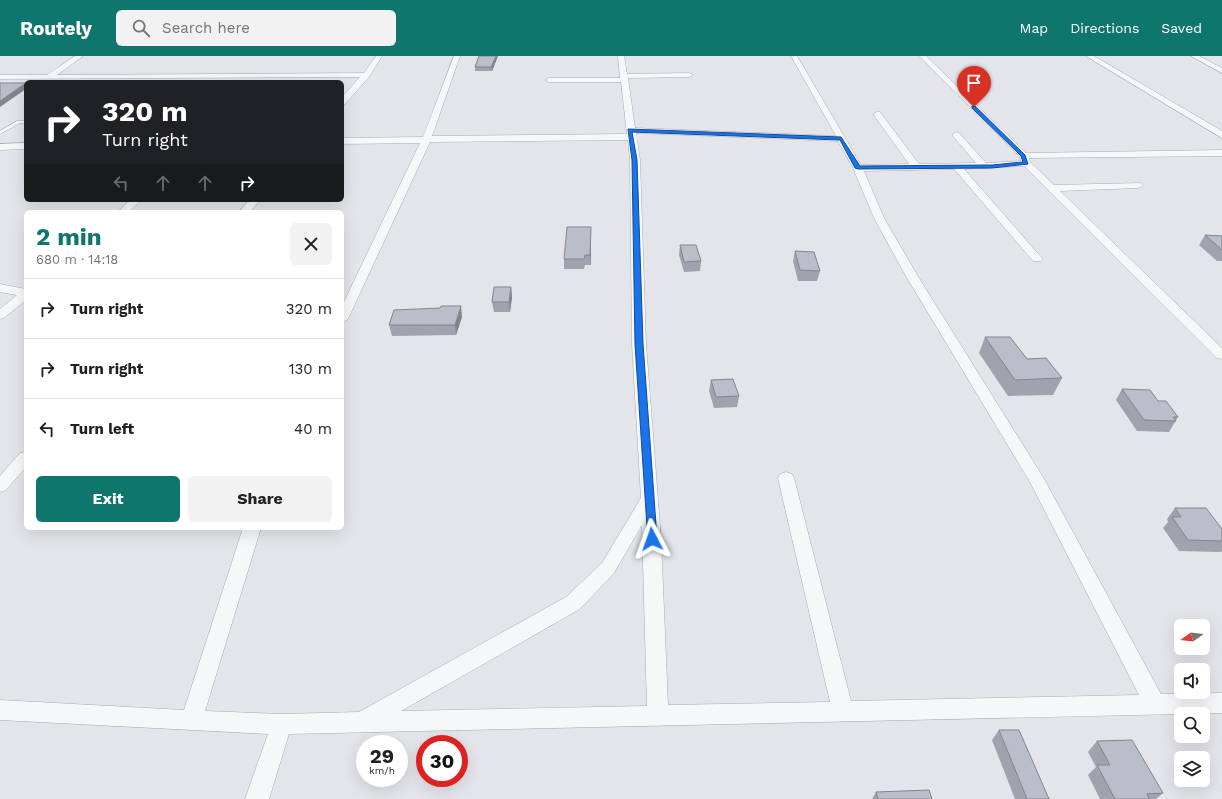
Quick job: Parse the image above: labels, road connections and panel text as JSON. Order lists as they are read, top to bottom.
{
  "north": "left",
  "page": {
    "header": "Routely",
    "search": "Search here",
    "nav": ["Map", "Directions", "Saved"],
    "turn": ["320 m", "Turn right"],
    "heading": ["2 min", "680 m · 14:18"],
    "list": [
      {
        "name": "Turn right",
        "value": "320 m"
      },
      {
        "name": "Turn right",
        "value": "130 m"
      },
      {
        "name": "Turn left",
        "value": "40 m"
      }
    ],
    "buttons": ["Exit", "Share"],
    "speed": "29 km/h",
    "limit": "30"
  }
}
